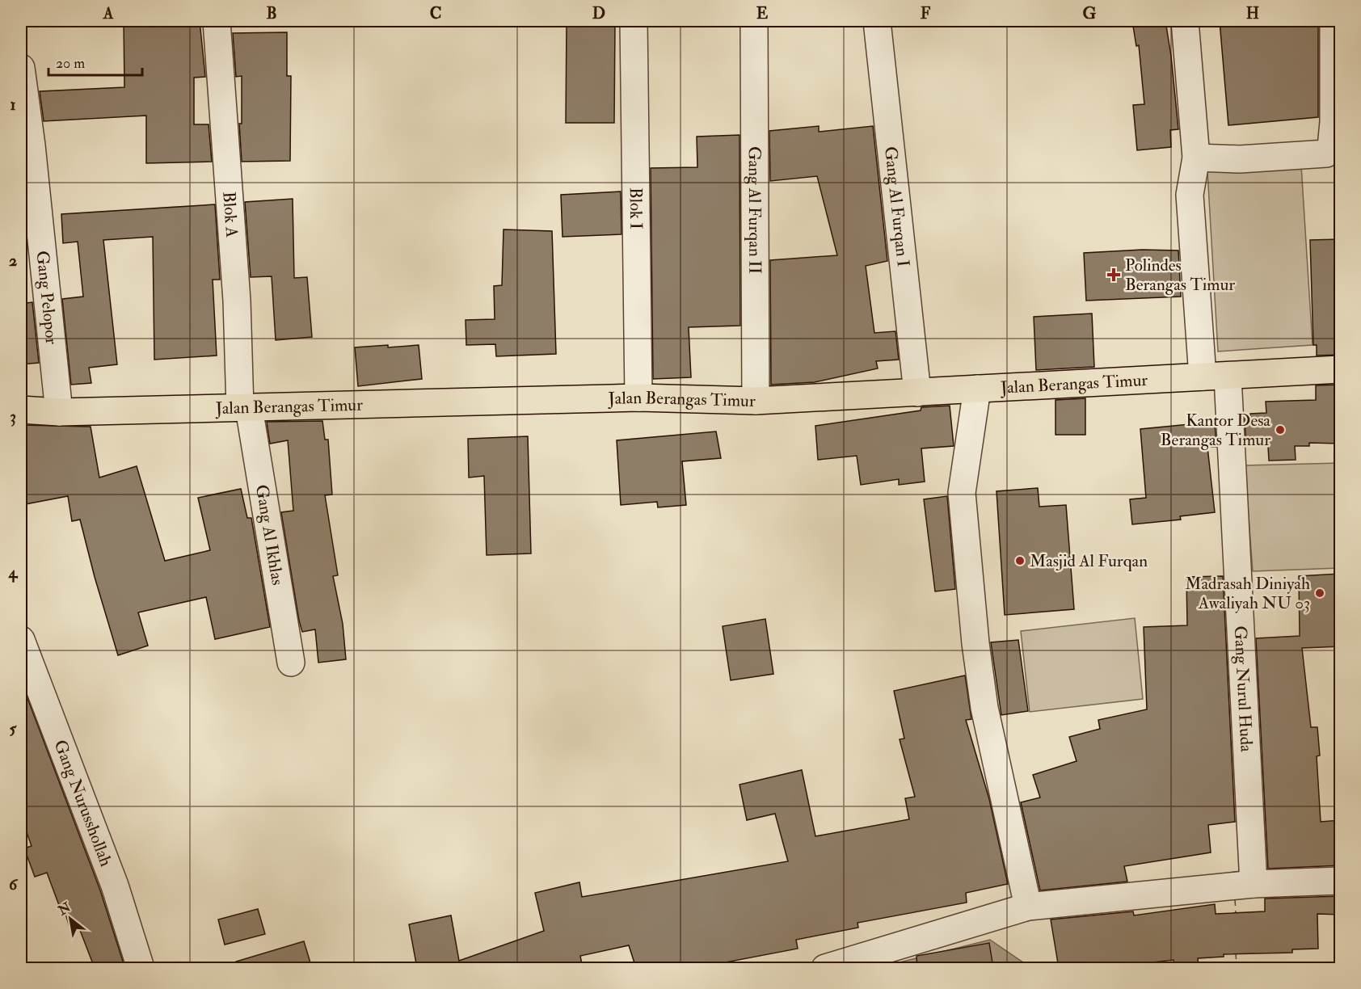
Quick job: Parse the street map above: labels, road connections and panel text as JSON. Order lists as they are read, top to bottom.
{
  "streets": {
    "main road": ["Jalan Berangas Timur"],
    "street": [
      "Gang Al Furqan I",
      "Blok I",
      "Gang Al Furqan II",
      "Blok A",
      "Gang Pelopor",
      "Gang Al Ikhlas",
      "Gang Nurul Huda",
      "Gang Nurusshollah"
    ]
  },
  "crossings": [
    ["Gang Al Furqan I", "Jalan Berangas Timur"],
    ["Blok I", "Jalan Berangas Timur"],
    ["Gang Al Furqan II", "Jalan Berangas Timur"],
    ["Blok A", "Jalan Berangas Timur"],
    ["Blok A", "Gang Al Ikhlas"],
    ["Gang Pelopor", "Jalan Berangas Timur"],
    ["Jalan Berangas Timur", "Gang Al Ikhlas"],
    ["Jalan Berangas Timur", "Gang Nurul Huda"]
  ],
  "places": {
    "health": ["Polindes Berangas Timur"],
    "other": ["Kantor Desa Berangas Timur", "Masjid Al Furqan", "Madrasah Diniyah Awaliyah NU 03"]
  },
  "scale_bar": "20 m",
  "north": "top left",
  "grid": {
    "columns": [
      "A",
      "B",
      "C",
      "D",
      "E",
      "F",
      "G",
      "H"
    ],
    "rows": [
      "1",
      "2",
      "3",
      "4",
      "5",
      "6"
    ]
  }
}
